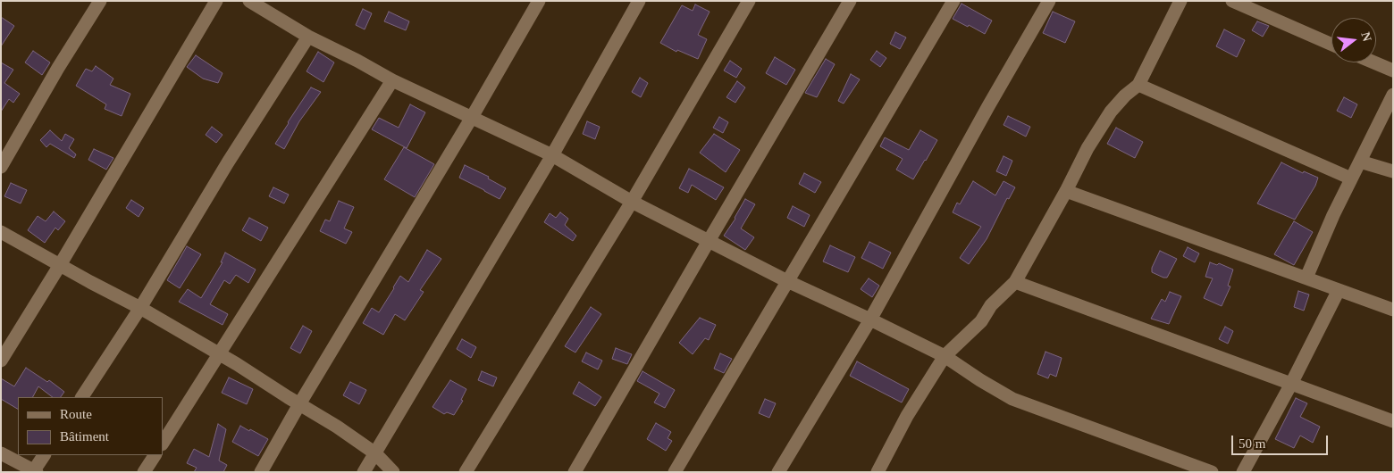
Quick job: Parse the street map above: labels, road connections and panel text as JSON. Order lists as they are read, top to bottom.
{
  "legend": ["Route", "Bâtiment"],
  "scale_bar": "50 m",
  "north": "right"
}
